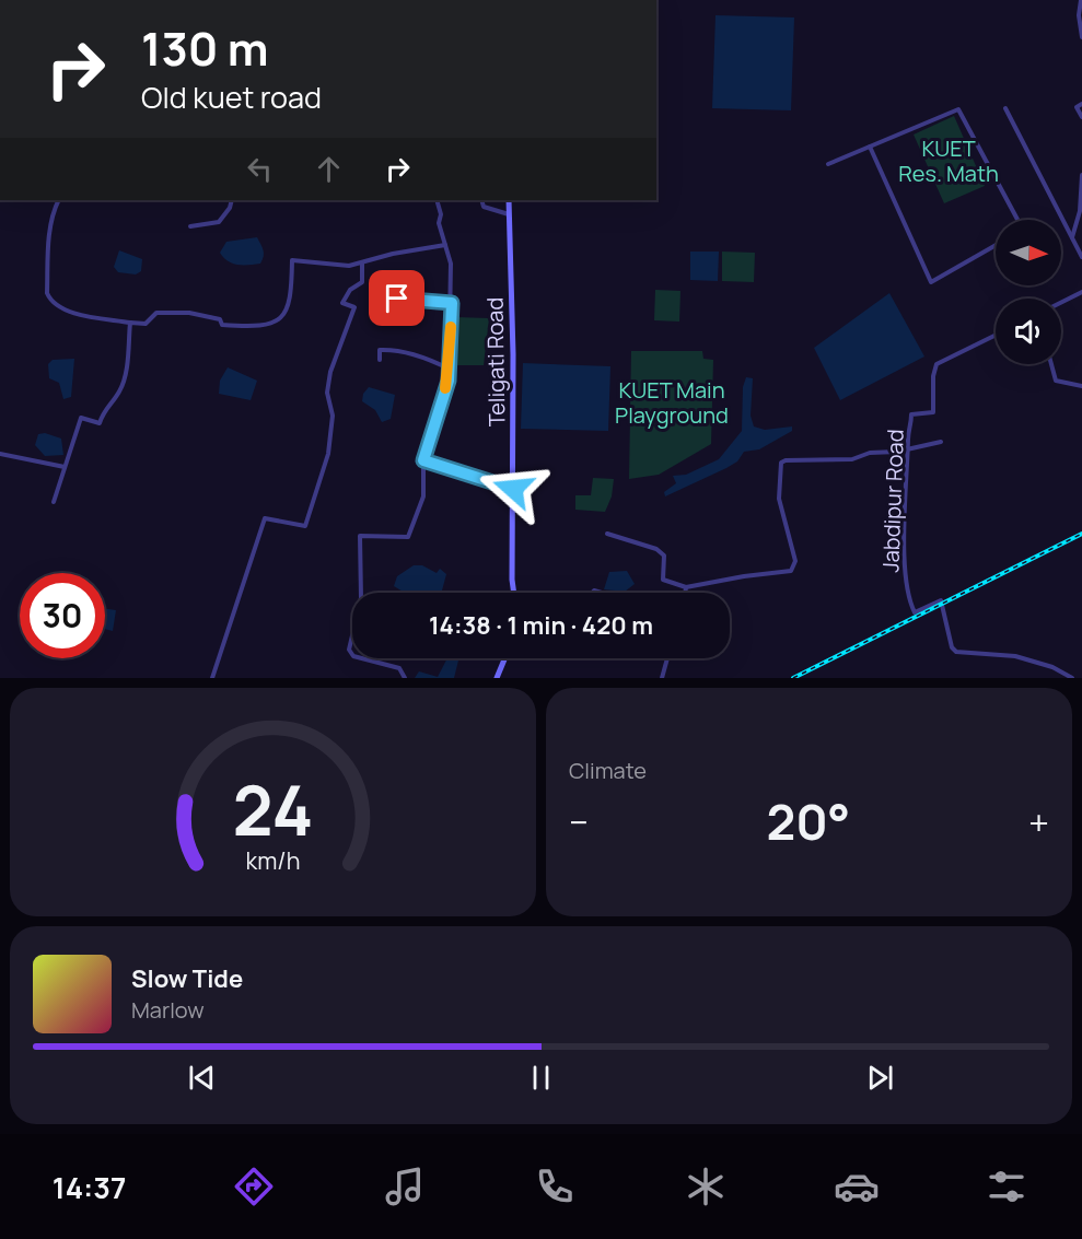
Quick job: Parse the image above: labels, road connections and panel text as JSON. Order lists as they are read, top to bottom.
{
  "streets": {
    "main road": ["Teligati Road"],
    "street": ["Jabdipur Road"]
  },
  "parks": ["KUET Res. Math", "KUET Main Playground"],
  "north": "right",
  "page": {
    "turn": ["130 m", "Old kuet road"],
    "limit": "30",
    "trip": "14:38 · 1 min · 420 m",
    "tile": "Climate",
    "heat": ["−", "20°", "+"],
    "song": ["Slow Tide", "Marlow"],
    "tabs": "14:37",
    "gauge": ["24", "km/h"]
  }
}
